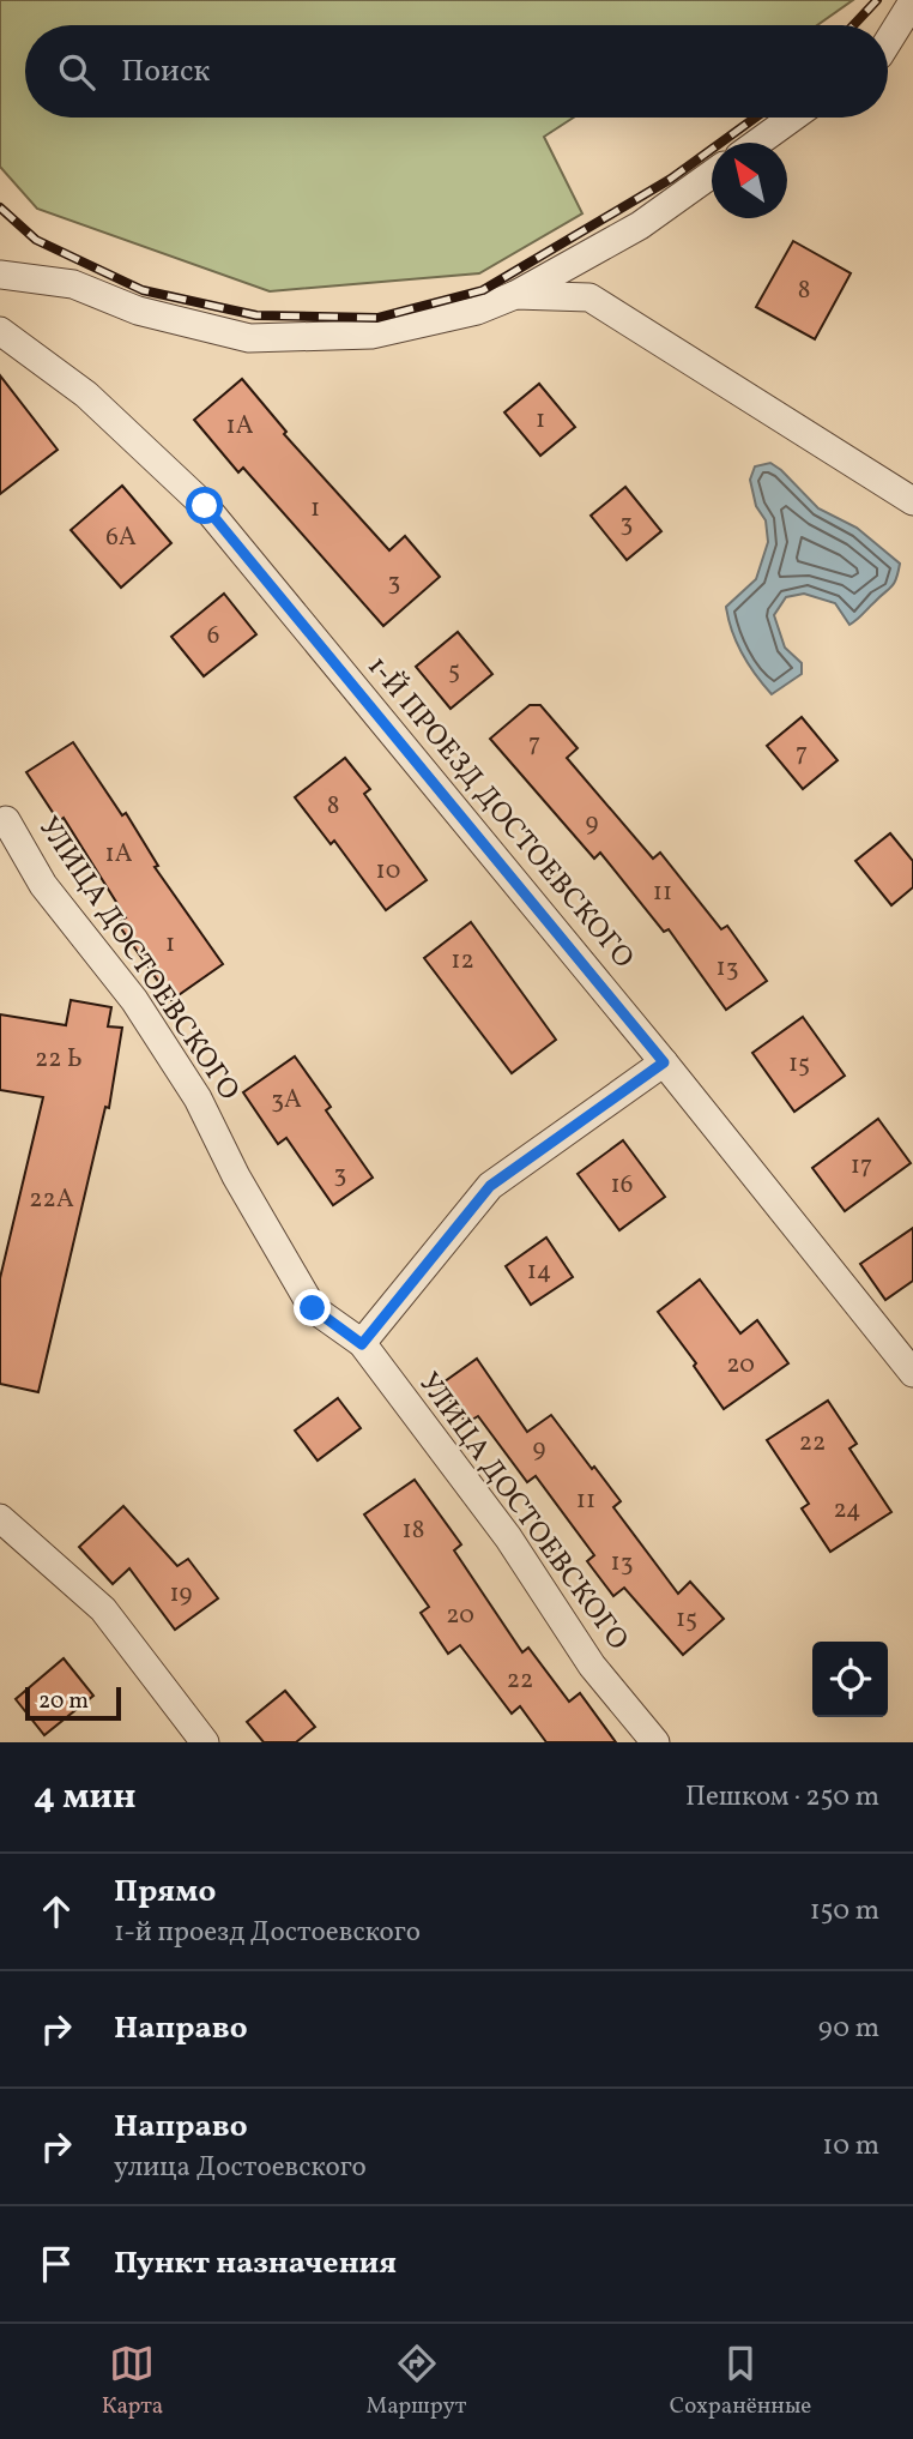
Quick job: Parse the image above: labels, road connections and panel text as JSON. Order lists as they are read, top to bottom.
{
  "streets": {
    "street": ["1-Й ПРОЕЗД ДОСТОЕВСКОГО", "УЛИЦА ДОСТОЕВСКОГО"]
  },
  "house_numbers": [
    "8",
    "1",
    "1А",
    "1",
    "3",
    "6А",
    "3",
    "6",
    "5",
    "7",
    "7",
    "8",
    "9",
    "1А",
    "10",
    "11",
    "1",
    "12",
    "13",
    "22 Ь",
    "15",
    "3А",
    "17",
    "3",
    "16",
    "22А",
    "14",
    "20",
    "22",
    "9",
    "11",
    "24",
    "18",
    "13",
    "19",
    "20",
    "15",
    "22"
  ],
  "scale_bar": "20 m",
  "north": "top left",
  "page": {
    "search": "Поиск",
    "scale": "20 m",
    "heading": ["4 мин", "Пешком · 250 m"],
    "list": [
      ["Прямо", "1-й проезд Достоевского", "150 m"],
      ["Направо", "90 m"],
      ["Направо", "улица Достоевского", "10 m"],
      "Пункт назначения"
    ],
    "nav": ["Карта", "Маршрут", "Сохранённые"]
  }
}
